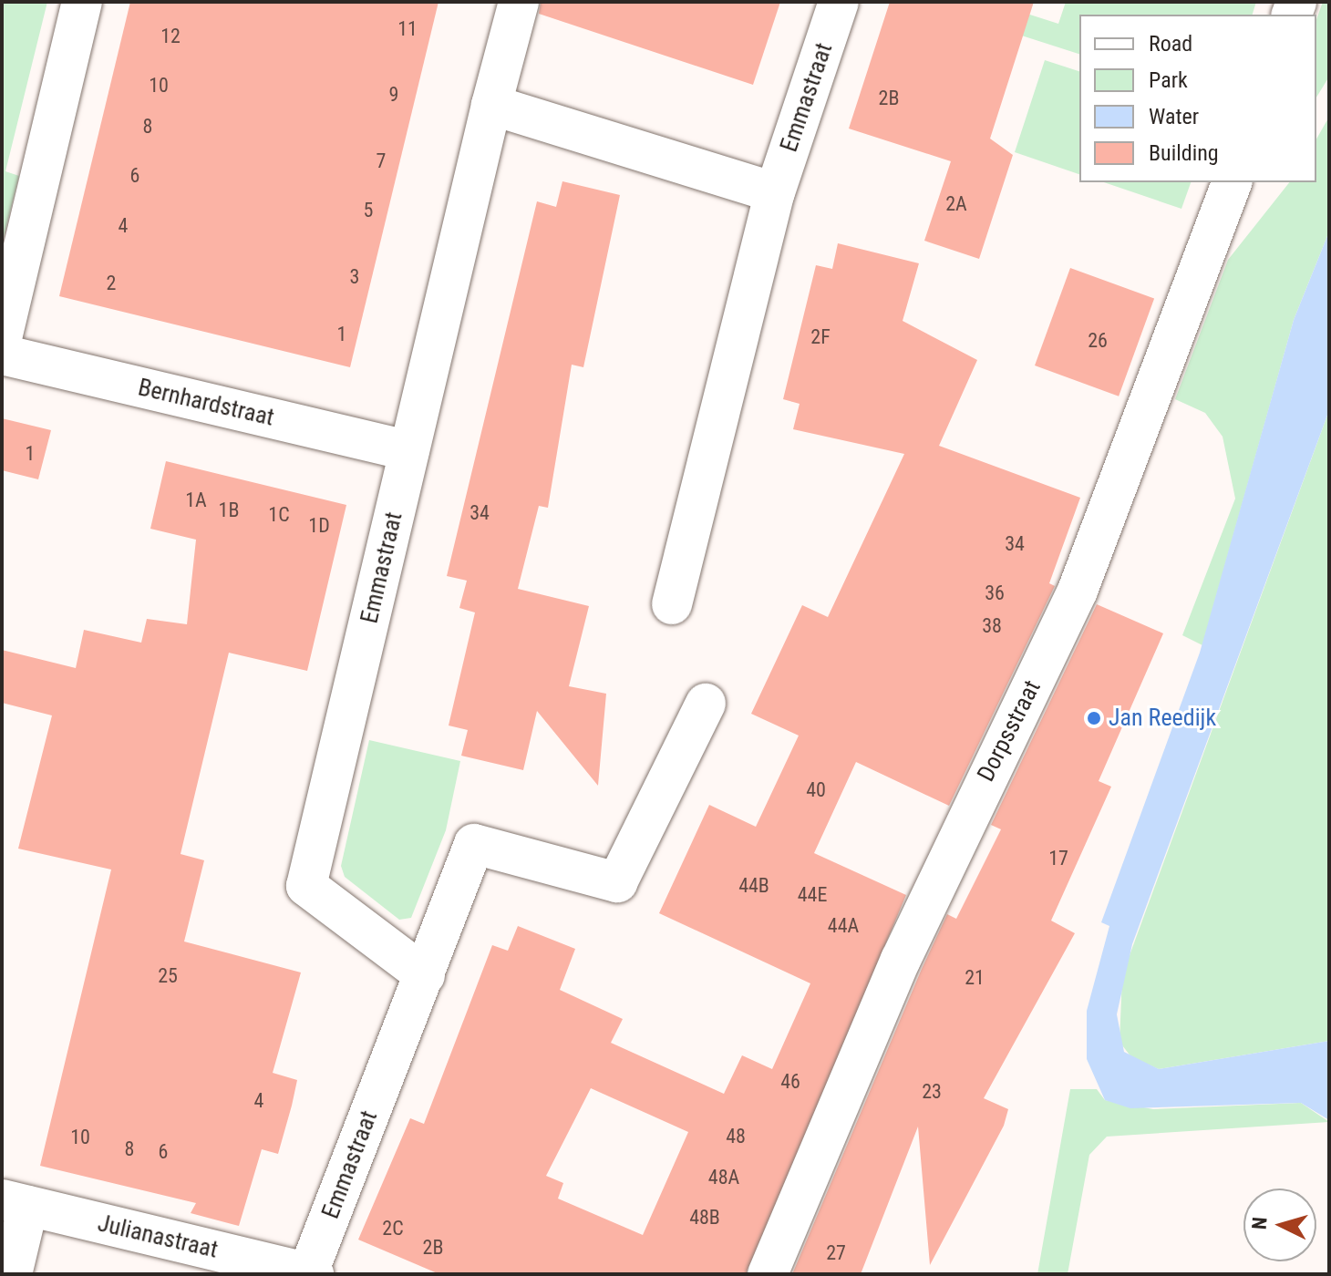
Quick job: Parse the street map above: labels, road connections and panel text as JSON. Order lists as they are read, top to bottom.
{
  "streets": {
    "street": [
      "Emmastraat",
      "Bernhardstraat",
      "Dorpsstraat",
      "Julianastraat"
    ]
  },
  "crossings": [
    ["Emmastraat", "Bernhardstraat"],
    ["Emmastraat", "Julianastraat"]
  ],
  "places": ["Jan Reedijk"],
  "house_numbers": [
    "11",
    "12",
    "10",
    "9",
    "2B",
    "8",
    "7",
    "6",
    "2A",
    "5",
    "4",
    "3",
    "2",
    "1",
    "2F",
    "26",
    "1",
    "1A",
    "1B",
    "34",
    "1C",
    "1D",
    "34",
    "36",
    "38",
    "40",
    "17",
    "44B",
    "44E",
    "44A",
    "25",
    "21",
    "46",
    "23",
    "4",
    "48",
    "10",
    "8",
    "6",
    "48A",
    "48B",
    "2C",
    "2B",
    "27"
  ],
  "legend": [
    "Road",
    "Park",
    "Water",
    "Building"
  ],
  "north": "left"
}
